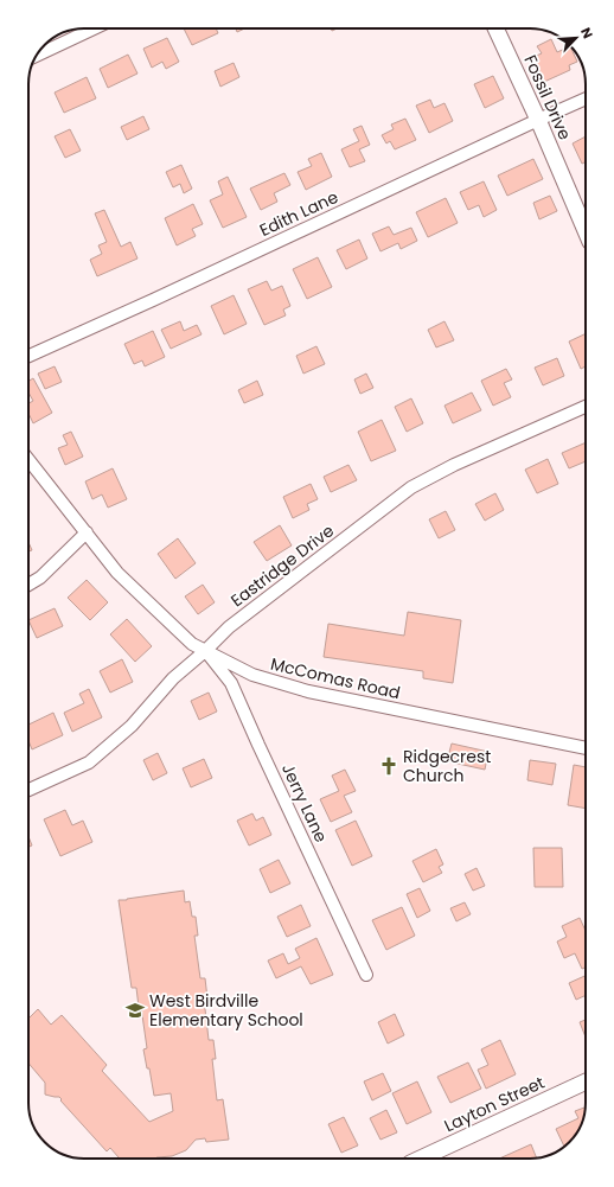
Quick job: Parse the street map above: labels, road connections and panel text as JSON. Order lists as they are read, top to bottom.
{
  "streets": {
    "street": [
      "Fossil Drive",
      "Edith Lane",
      "Eastridge Drive",
      "McComas Road",
      "Jerry Lane",
      "Layton Street"
    ]
  },
  "crossings": [
    ["Fossil Drive", "Edith Lane"],
    ["Eastridge Drive", "McComas Road"],
    ["Eastridge Drive", "Jerry Lane"],
    ["McComas Road", "Jerry Lane"]
  ],
  "places": {
    "church": ["Ridgecrest Church"],
    "school or university": ["West Birdville Elementary School"]
  },
  "north": "top right"
}
